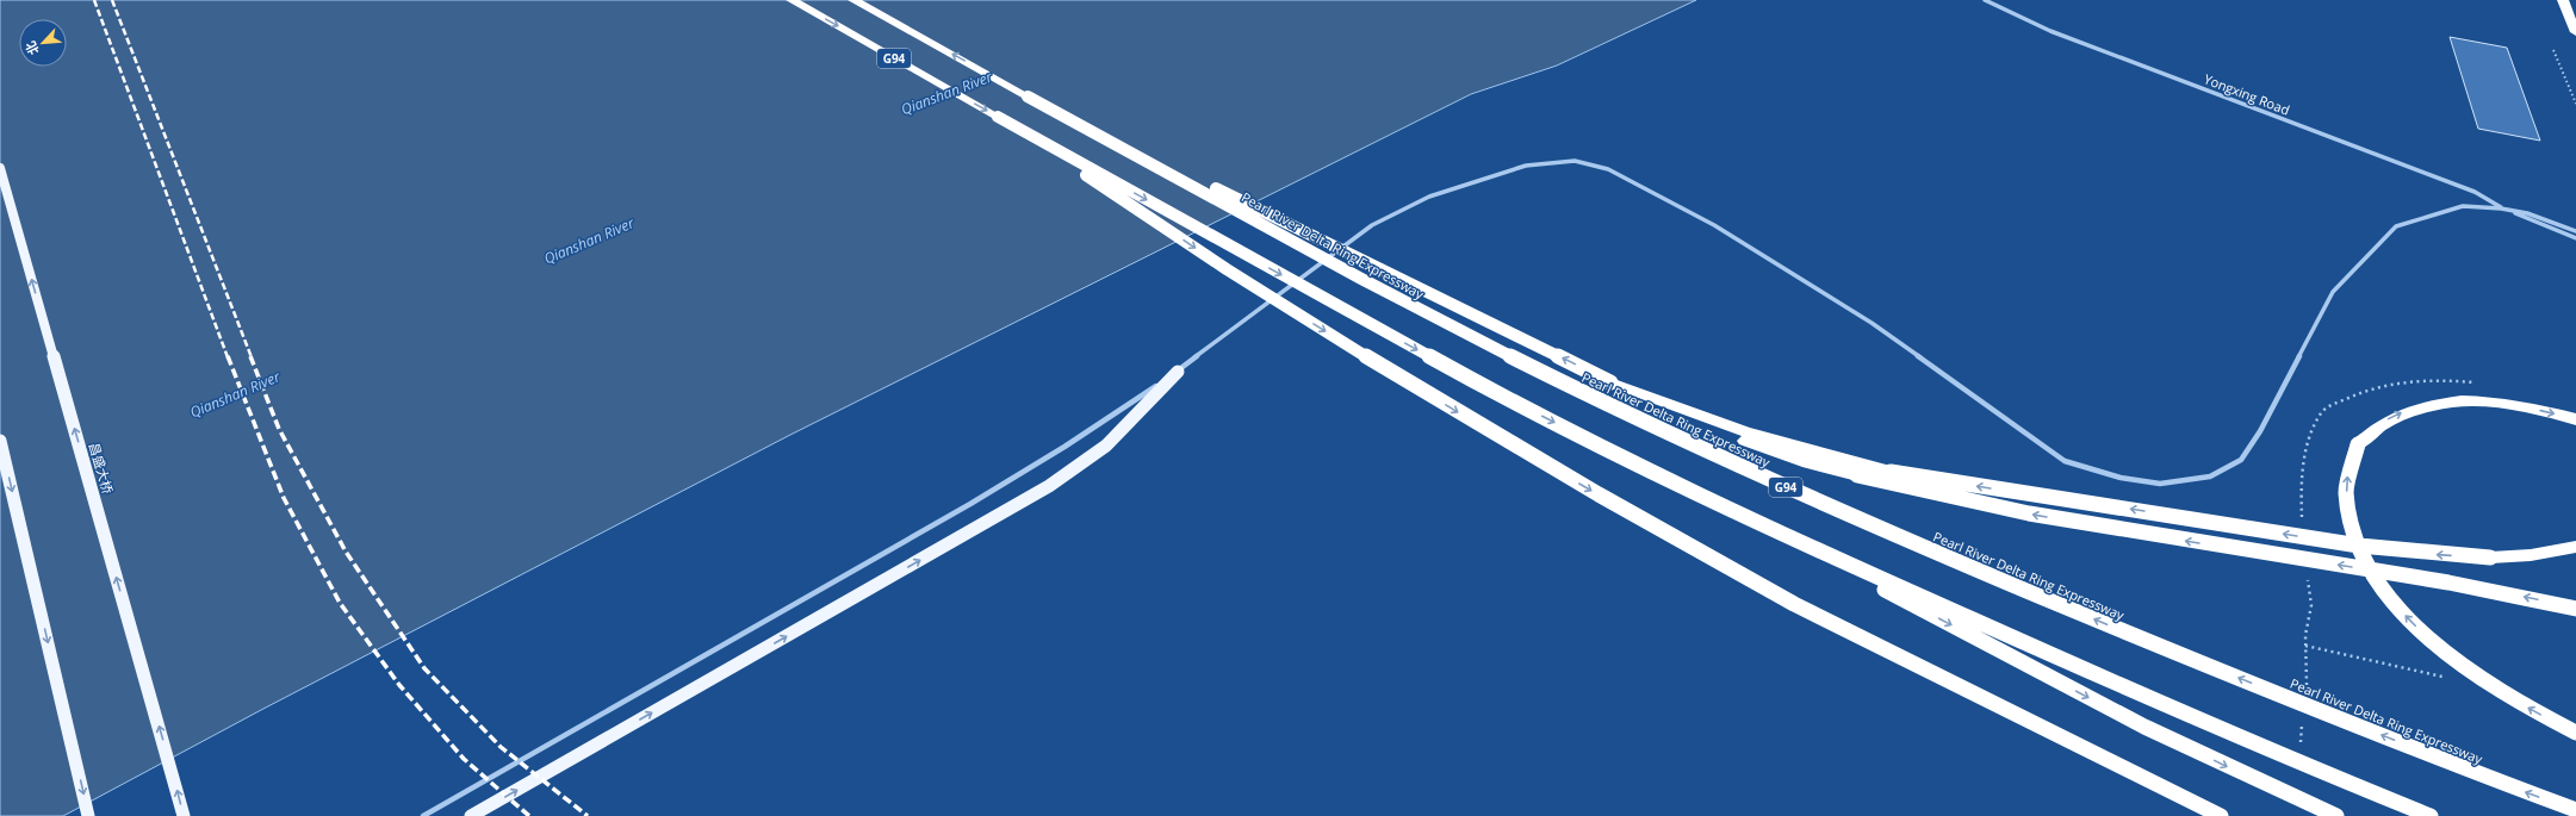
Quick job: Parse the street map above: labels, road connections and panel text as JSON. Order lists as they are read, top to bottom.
{
  "streets": {
    "highway": ["G94", "Pearl River Delta Ring Expressway"],
    "main road": ["昌盛大桥"],
    "street": ["Yongxing Road"]
  },
  "water": ["Qianshan River"],
  "north": "bottom left"
}
